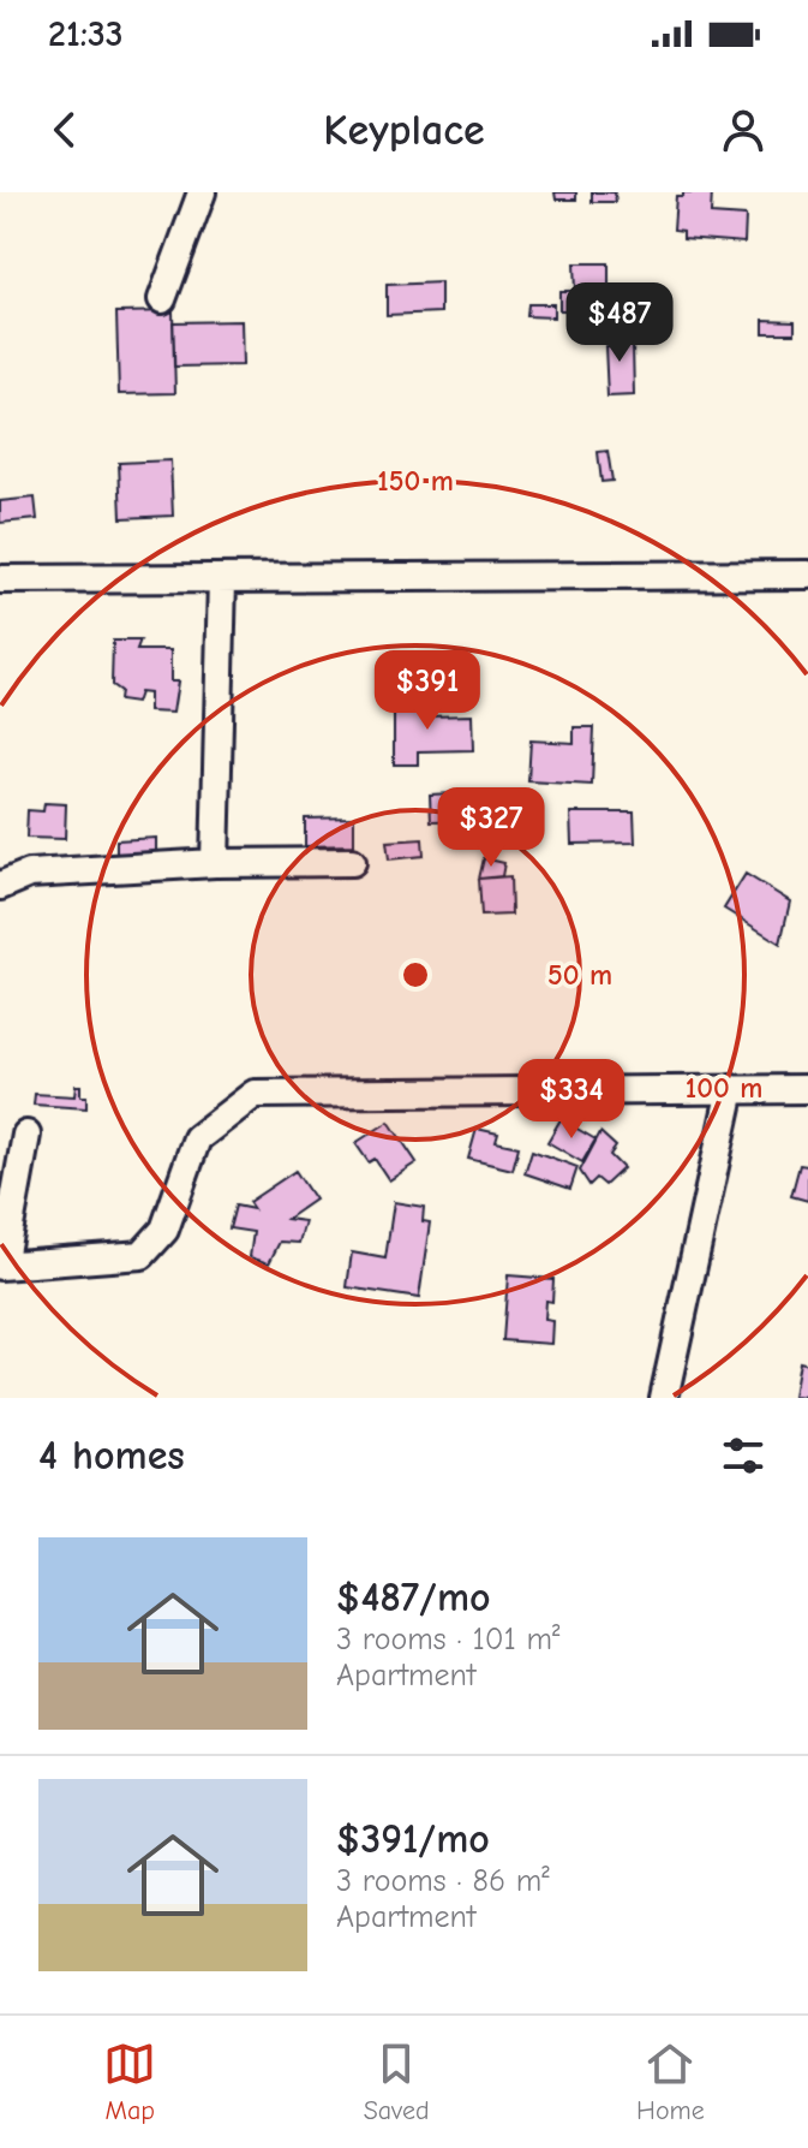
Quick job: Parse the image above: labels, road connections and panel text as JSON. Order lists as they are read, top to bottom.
{
  "page": {
    "status": "21:33",
    "header": "Keyplace",
    "price": [
      "$487",
      "$391",
      "$327",
      "$334"
    ],
    "heading": "4 homes",
    "list": [
      {
        "name": "$487/mo",
        "note": "3 rooms · 101 m² · Apartment"
      },
      {
        "name": "$391/mo",
        "note": "3 rooms · 86 m² · Apartment"
      }
    ],
    "tabs": ["Map", "Saved", "Home"]
  },
  "rings": ["150 m", "50 m", "100 m"]
}
